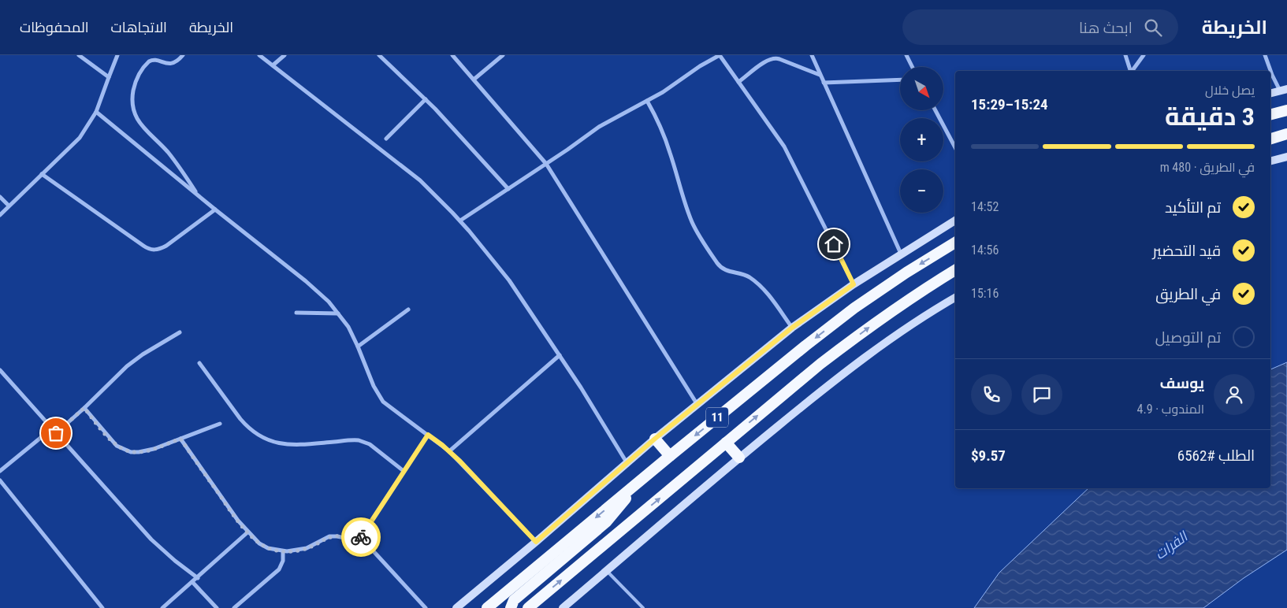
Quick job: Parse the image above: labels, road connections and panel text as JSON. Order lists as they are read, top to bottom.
{
  "streets": {
    "highway": ["11"]
  },
  "water": ["الفرات"],
  "north": "bottom right",
  "page": {
    "header": "الخريطة",
    "search": "ابحث هنا",
    "nav": ["الخريطة", "الاتجاهات", "المحفوظات"],
    "map_buttons": ["+", "−"],
    "heading": ["3 دقيقة", "يصل خلال", "15:24–15:29"],
    "panel": [
      "يوسف",
      "المندوب · 4.9",
      "الطلب #6562",
      "$9.57"
    ],
    "bar": "في الطريق · 480 m",
    "list": [
      ["تم التأكيد", "14:52"],
      ["قيد التحضير", "14:56"],
      ["في الطريق", "15:16"],
      "تم التوصيل"
    ]
  }
}
